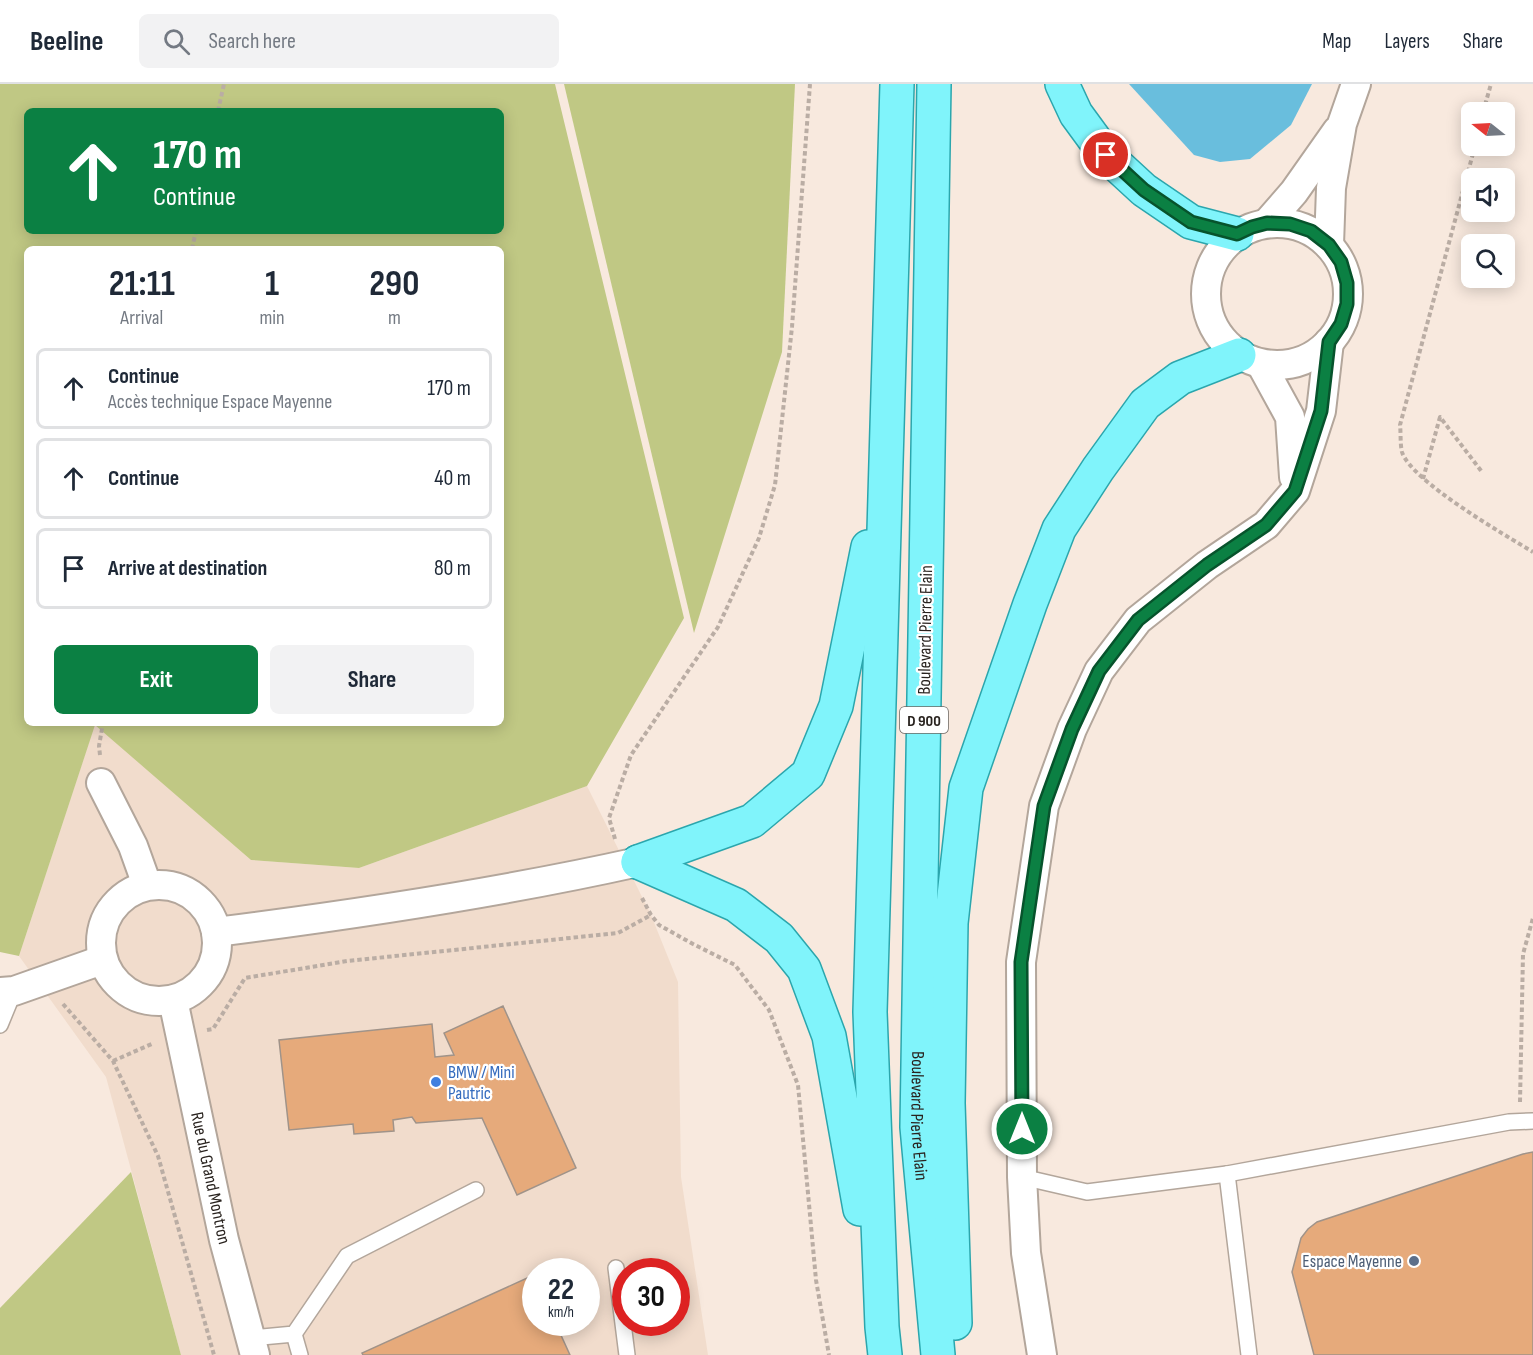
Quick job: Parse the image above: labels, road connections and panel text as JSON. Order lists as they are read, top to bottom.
{
  "streets": {
    "main road": ["Boulevard Pierre Elain", "D 900"],
    "street": ["Rue du Grand Montron"]
  },
  "places": ["BMW / Mini Pautric", "Espace Mayenne"],
  "north": "left",
  "page": {
    "header": "Beeline",
    "search": "Search here",
    "nav": ["Map", "Layers", "Share"],
    "turn": ["170 m", "Continue"],
    "eta": [
      "21:11",
      "Arrival",
      "1",
      "min",
      "290",
      "m"
    ],
    "list": [
      {
        "name": "Continue",
        "note": "Accès technique Espace Mayenne",
        "value": "170 m"
      },
      {
        "name": "Continue",
        "value": "40 m"
      },
      {
        "name": "Arrive at destination",
        "value": "80 m"
      }
    ],
    "buttons": ["Exit", "Share"],
    "speed": "22 km/h",
    "limit": "30"
  }
}
